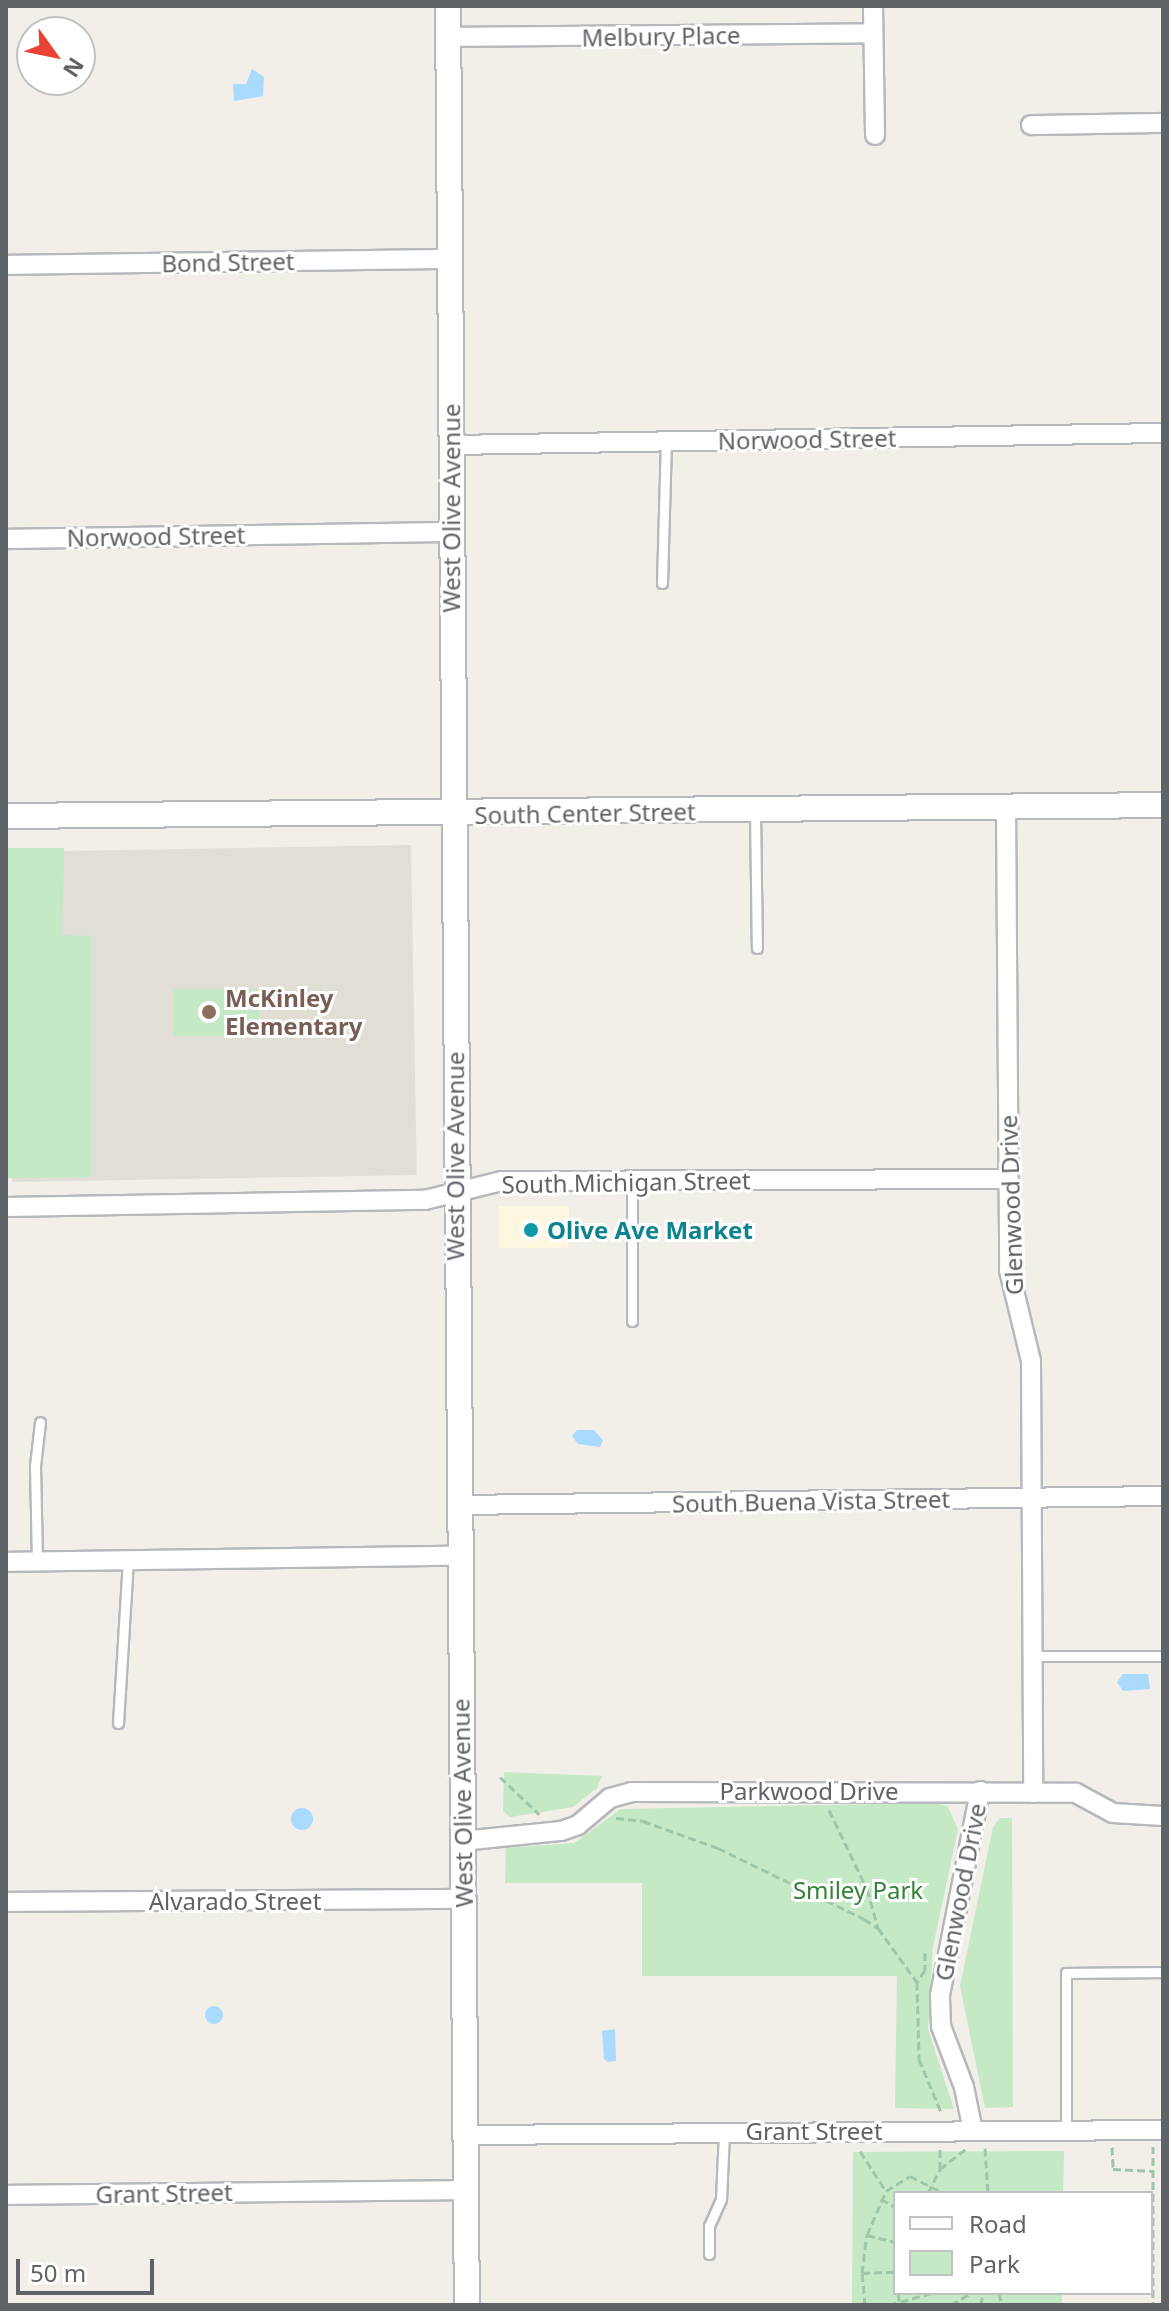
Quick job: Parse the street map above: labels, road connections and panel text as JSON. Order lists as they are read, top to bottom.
{
  "streets": {
    "street": [
      "Melbury Place",
      "Bond Street",
      "Norwood Street",
      "West Olive Avenue",
      "South Center Street",
      "South Michigan Street",
      "Glenwood Drive",
      "South Buena Vista Street",
      "Parkwood Drive",
      "Alvarado Street",
      "Grant Street"
    ]
  },
  "crossings": [
    ["Melbury Place", "West Olive Avenue"],
    ["Bond Street", "West Olive Avenue"],
    ["Norwood Street", "West Olive Avenue"],
    ["West Olive Avenue", "South Center Street"],
    ["West Olive Avenue", "South Michigan Street"],
    ["West Olive Avenue", "South Buena Vista Street"],
    ["West Olive Avenue", "Parkwood Drive"],
    ["West Olive Avenue", "Alvarado Street"],
    ["West Olive Avenue", "Grant Street"],
    ["South Center Street", "Glenwood Drive"],
    ["South Michigan Street", "Glenwood Drive"],
    ["Glenwood Drive", "South Buena Vista Street"],
    ["Glenwood Drive", "Parkwood Drive"],
    ["Glenwood Drive", "Grant Street"]
  ],
  "parks": ["Smiley Park"],
  "places": ["McKinley Elementary", "Olive Ave Market"],
  "legend": ["Road", "Park"],
  "scale_bar": "50 m",
  "north": "bottom right"
}
